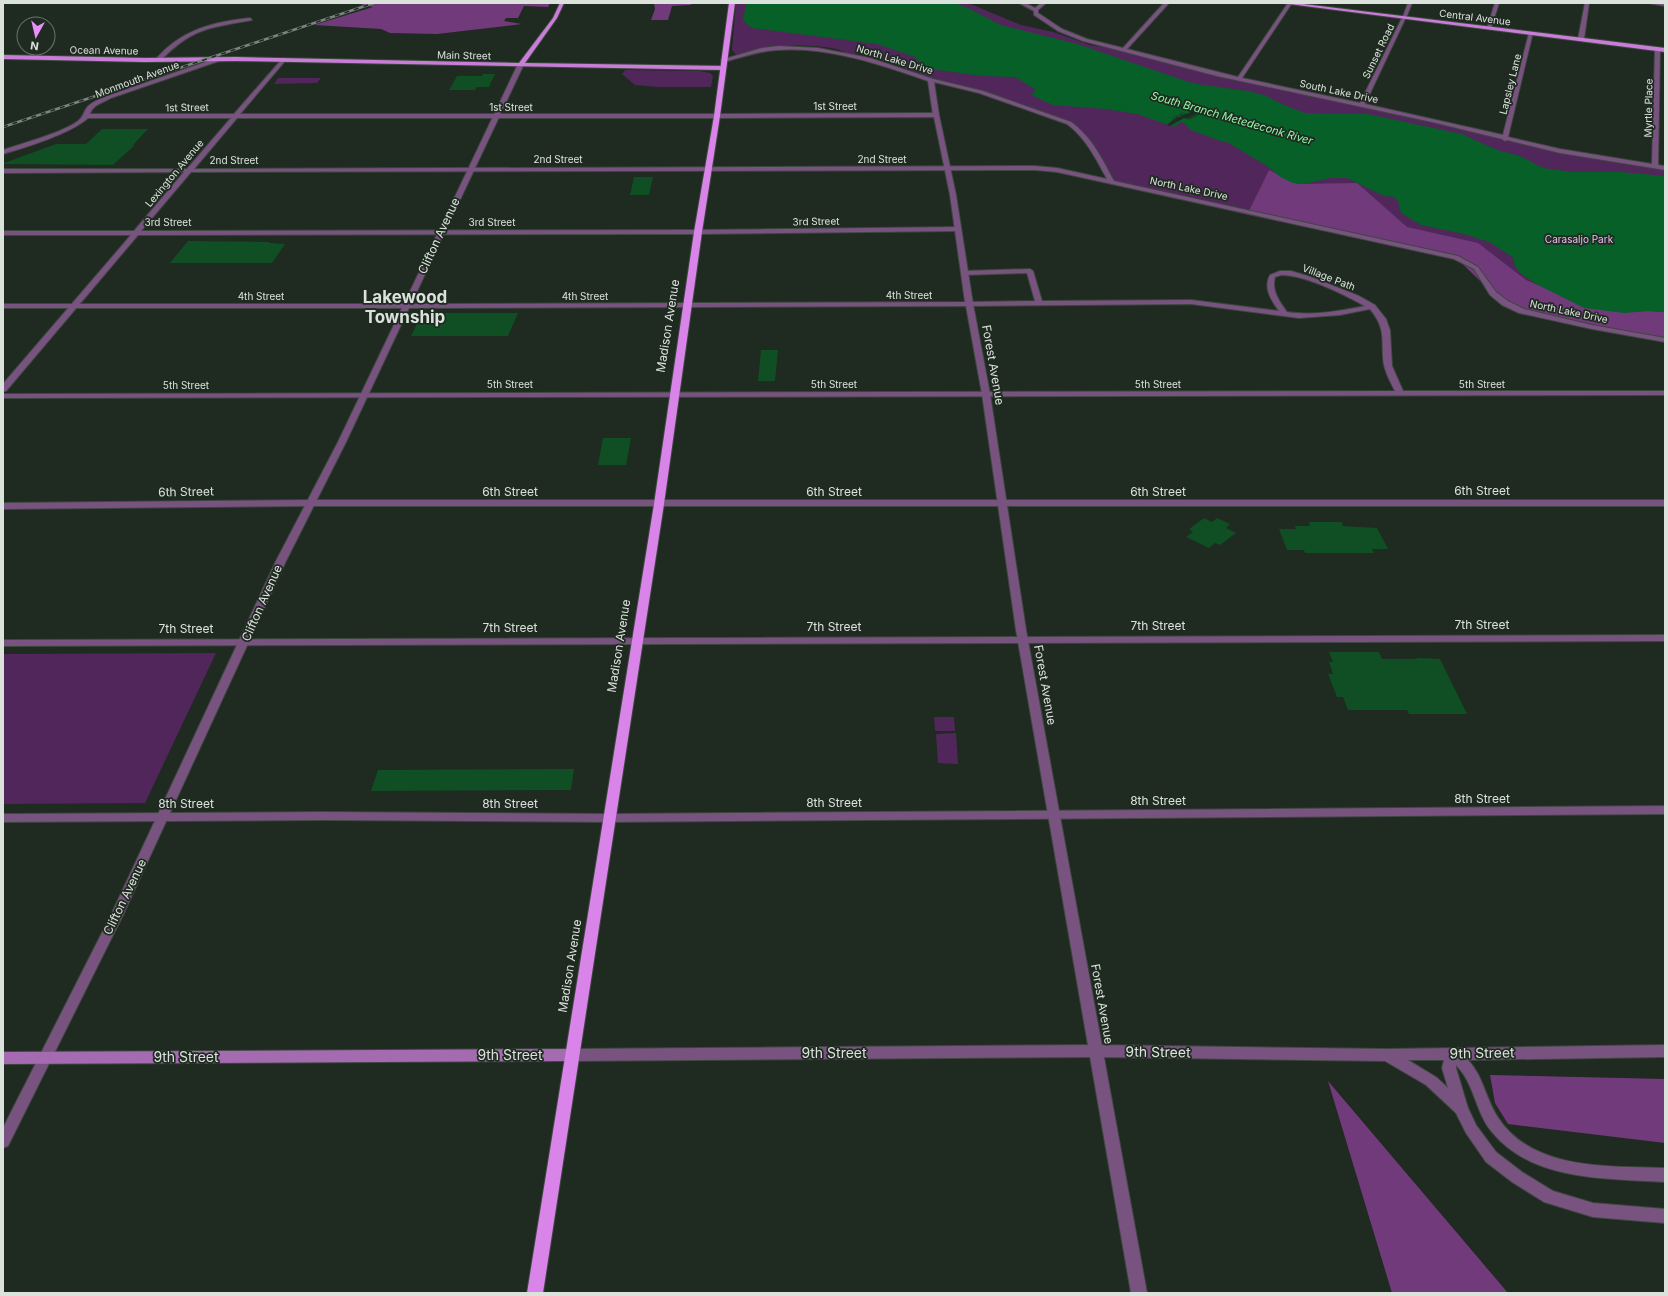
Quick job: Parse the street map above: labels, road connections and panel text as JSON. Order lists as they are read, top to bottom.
{
  "streets": {
    "highway": ["Madison Avenue"],
    "main road": [
      "Central Avenue",
      "Ocean Avenue",
      "Main Street",
      "9th Street"
    ],
    "street": [
      "Sunset Road",
      "North Lake Drive",
      "Monmouth Avenue",
      "Lapsley Lane",
      "South Lake Drive",
      "1st Street",
      "Myrtle Place",
      "2nd Street",
      "Lexington Avenue",
      "3rd Street",
      "Clifton Avenue",
      "Village Path",
      "4th Street",
      "Forest Avenue",
      "5th Street",
      "6th Street",
      "7th Street",
      "8th Street"
    ]
  },
  "crossings": [
    ["Central Avenue", "Sunset Road"],
    ["Central Avenue", "Lapsley Lane"],
    ["Central Avenue", "Myrtle Place"],
    ["Ocean Avenue", "Main Street"],
    ["Sunset Road", "South Lake Drive"],
    ["Main Street", "Monmouth Avenue"],
    ["Main Street", "Lexington Avenue"],
    ["Main Street", "Clifton Avenue"],
    ["Main Street", "Madison Avenue"],
    ["North Lake Drive", "2nd Street"],
    ["North Lake Drive", "Madison Avenue"],
    ["North Lake Drive", "Forest Avenue"],
    ["Monmouth Avenue", "1st Street"],
    ["Lapsley Lane", "South Lake Drive"],
    ["South Lake Drive", "Myrtle Place"],
    ["1st Street", "Lexington Avenue"],
    ["1st Street", "Clifton Avenue"],
    ["1st Street", "Madison Avenue"],
    ["1st Street", "Forest Avenue"],
    ["2nd Street", "Lexington Avenue"],
    ["2nd Street", "Clifton Avenue"],
    ["2nd Street", "Madison Avenue"],
    ["2nd Street", "Forest Avenue"],
    ["Lexington Avenue", "3rd Street"],
    ["Lexington Avenue", "4th Street"],
    ["3rd Street", "Clifton Avenue"],
    ["3rd Street", "Madison Avenue"],
    ["3rd Street", "Forest Avenue"],
    ["Clifton Avenue", "4th Street"],
    ["Clifton Avenue", "5th Street"],
    ["Clifton Avenue", "6th Street"],
    ["Clifton Avenue", "7th Street"],
    ["Clifton Avenue", "8th Street"],
    ["Clifton Avenue", "9th Street"],
    ["Village Path", "4th Street"],
    ["Village Path", "5th Street"],
    ["4th Street", "Madison Avenue"],
    ["4th Street", "Forest Avenue"],
    ["Madison Avenue", "5th Street"],
    ["Madison Avenue", "6th Street"],
    ["Madison Avenue", "7th Street"],
    ["Madison Avenue", "8th Street"],
    ["Madison Avenue", "9th Street"],
    ["Forest Avenue", "5th Street"],
    ["Forest Avenue", "6th Street"],
    ["Forest Avenue", "7th Street"],
    ["Forest Avenue", "8th Street"],
    ["Forest Avenue", "9th Street"]
  ],
  "districts": ["Lakewood Township"],
  "water": ["South Branch Metedeconk River"],
  "parks": ["Carasaljo Park"],
  "north": "bottom"
}
